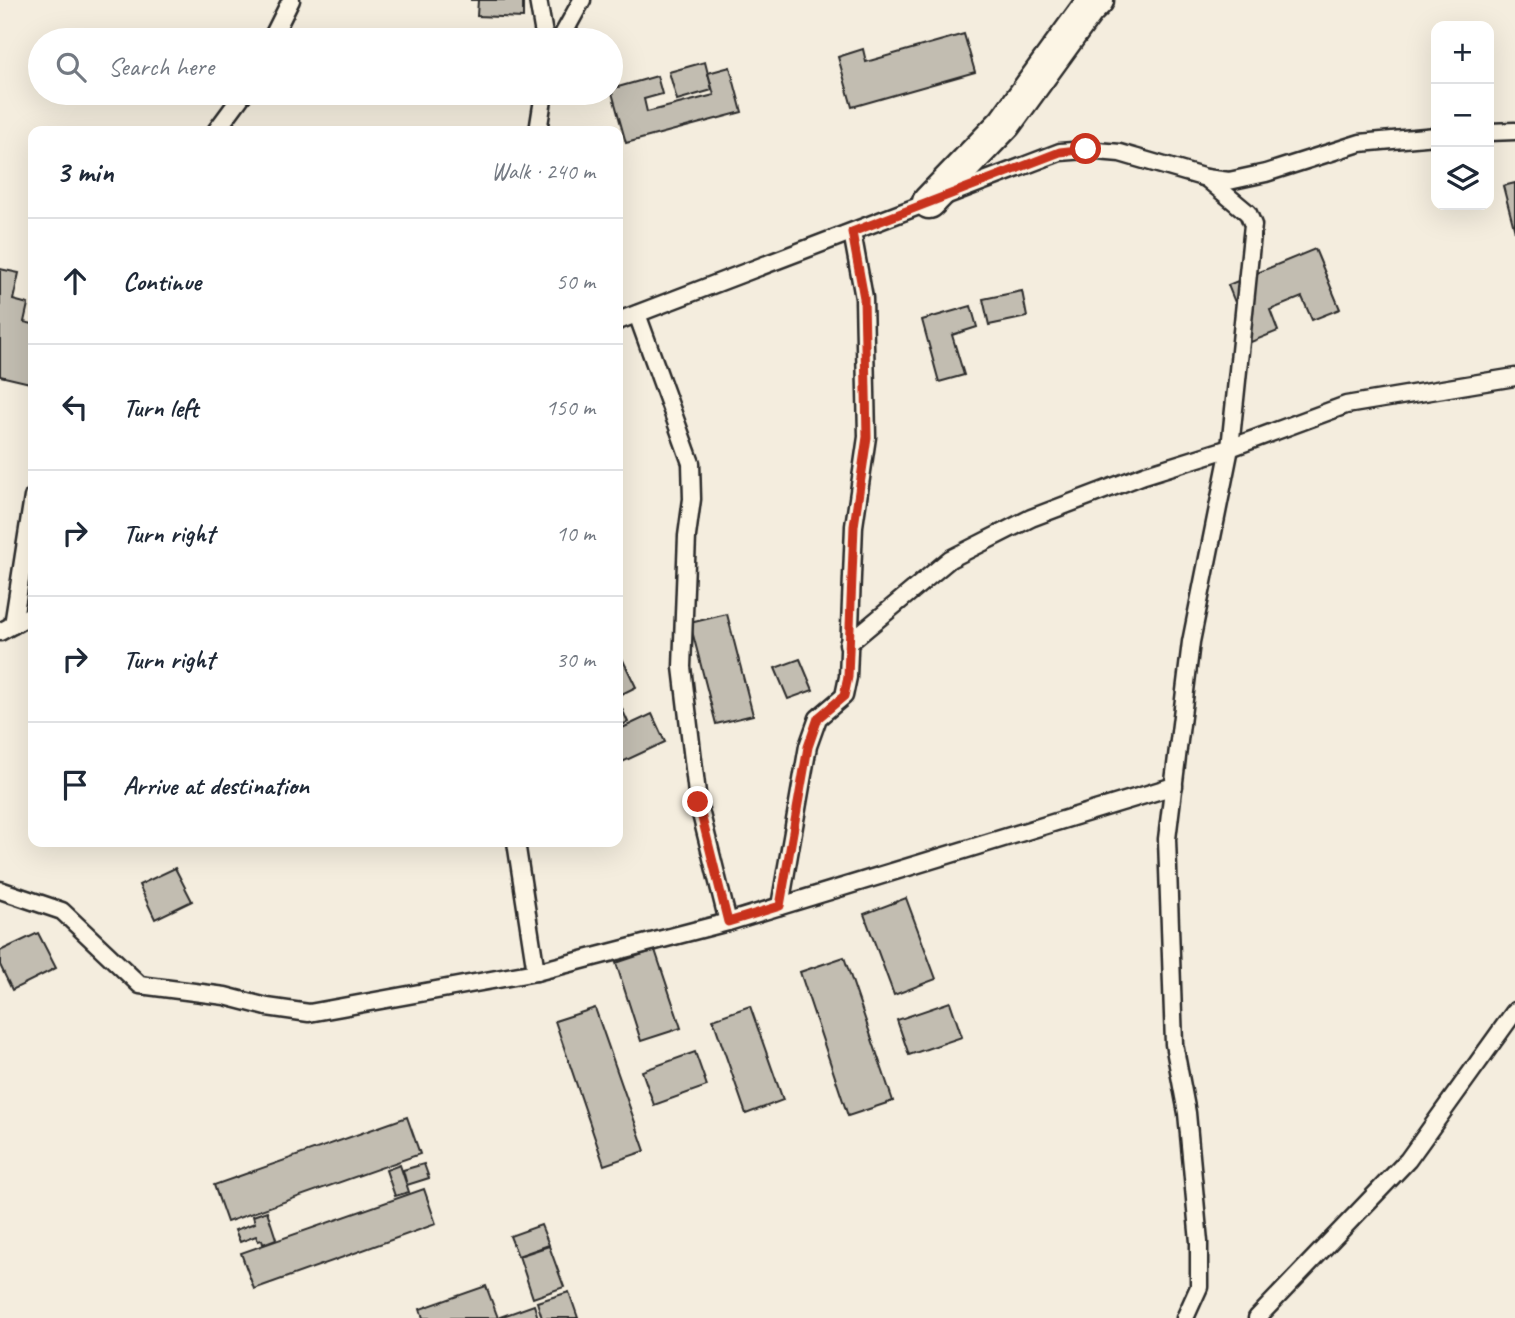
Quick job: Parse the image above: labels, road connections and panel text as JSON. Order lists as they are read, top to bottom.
{
  "page": {
    "map_buttons": ["+", "−"],
    "search": "Search here",
    "heading": ["3 min", "Walk · 240 m"],
    "list": [
      ["Continue", "50 m"],
      ["Turn left", "150 m"],
      ["Turn right", "10 m"],
      ["Turn right", "30 m"],
      "Arrive at destination"
    ]
  }
}
